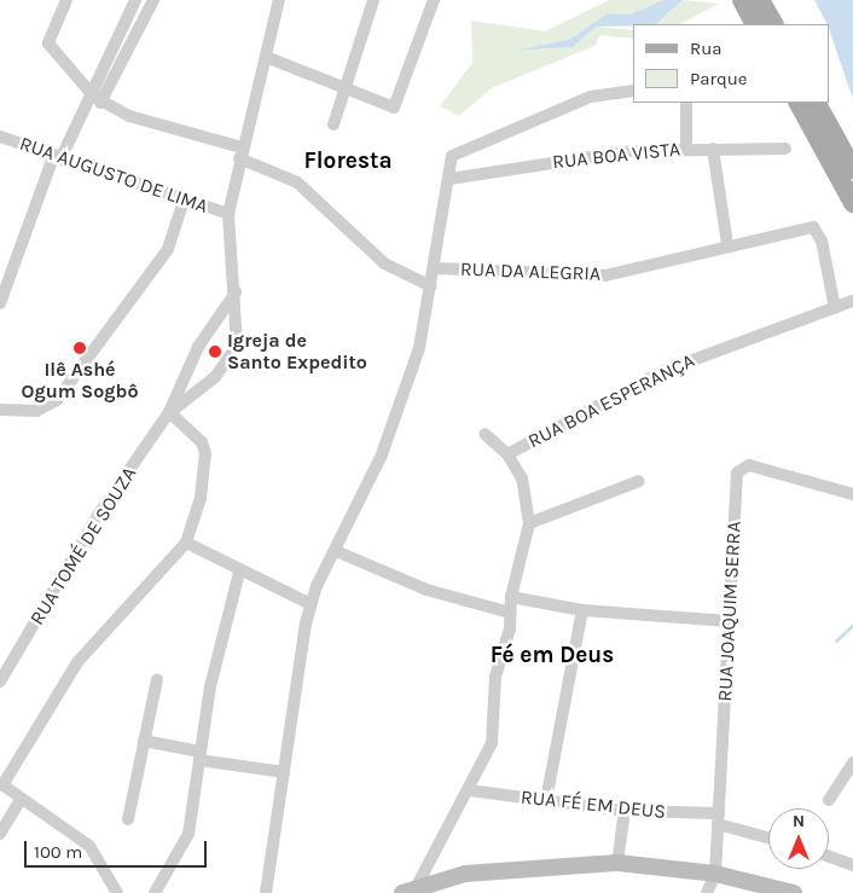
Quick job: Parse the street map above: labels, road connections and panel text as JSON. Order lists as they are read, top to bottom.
{
  "streets": {
    "street": [
      "RUA BOA VISTA",
      "RUA AUGUSTO DE LIMA",
      "RUA DA ALEGRIA",
      "RUA BOA ESPERANÇA",
      "RUA TOMÉ DE SOUZA",
      "RUA JOAQUIM SERRA",
      "RUA FÉ EM DEUS"
    ]
  },
  "crossings": [
    ["RUA AUGUSTO DE LIMA", "RUA TOMÉ DE SOUZA"],
    ["RUA DA ALEGRIA", "RUA BOA ESPERANÇA"],
    ["RUA JOAQUIM SERRA", "RUA FÉ EM DEUS"]
  ],
  "districts": ["Floresta", "Fé em Deus"],
  "places": ["Ilê Ashé Ogum Sogbô", "Igreja de Santo Expedito"],
  "legend": ["Rua", "Parque"],
  "scale_bar": "100 m",
  "north": "top"
}
